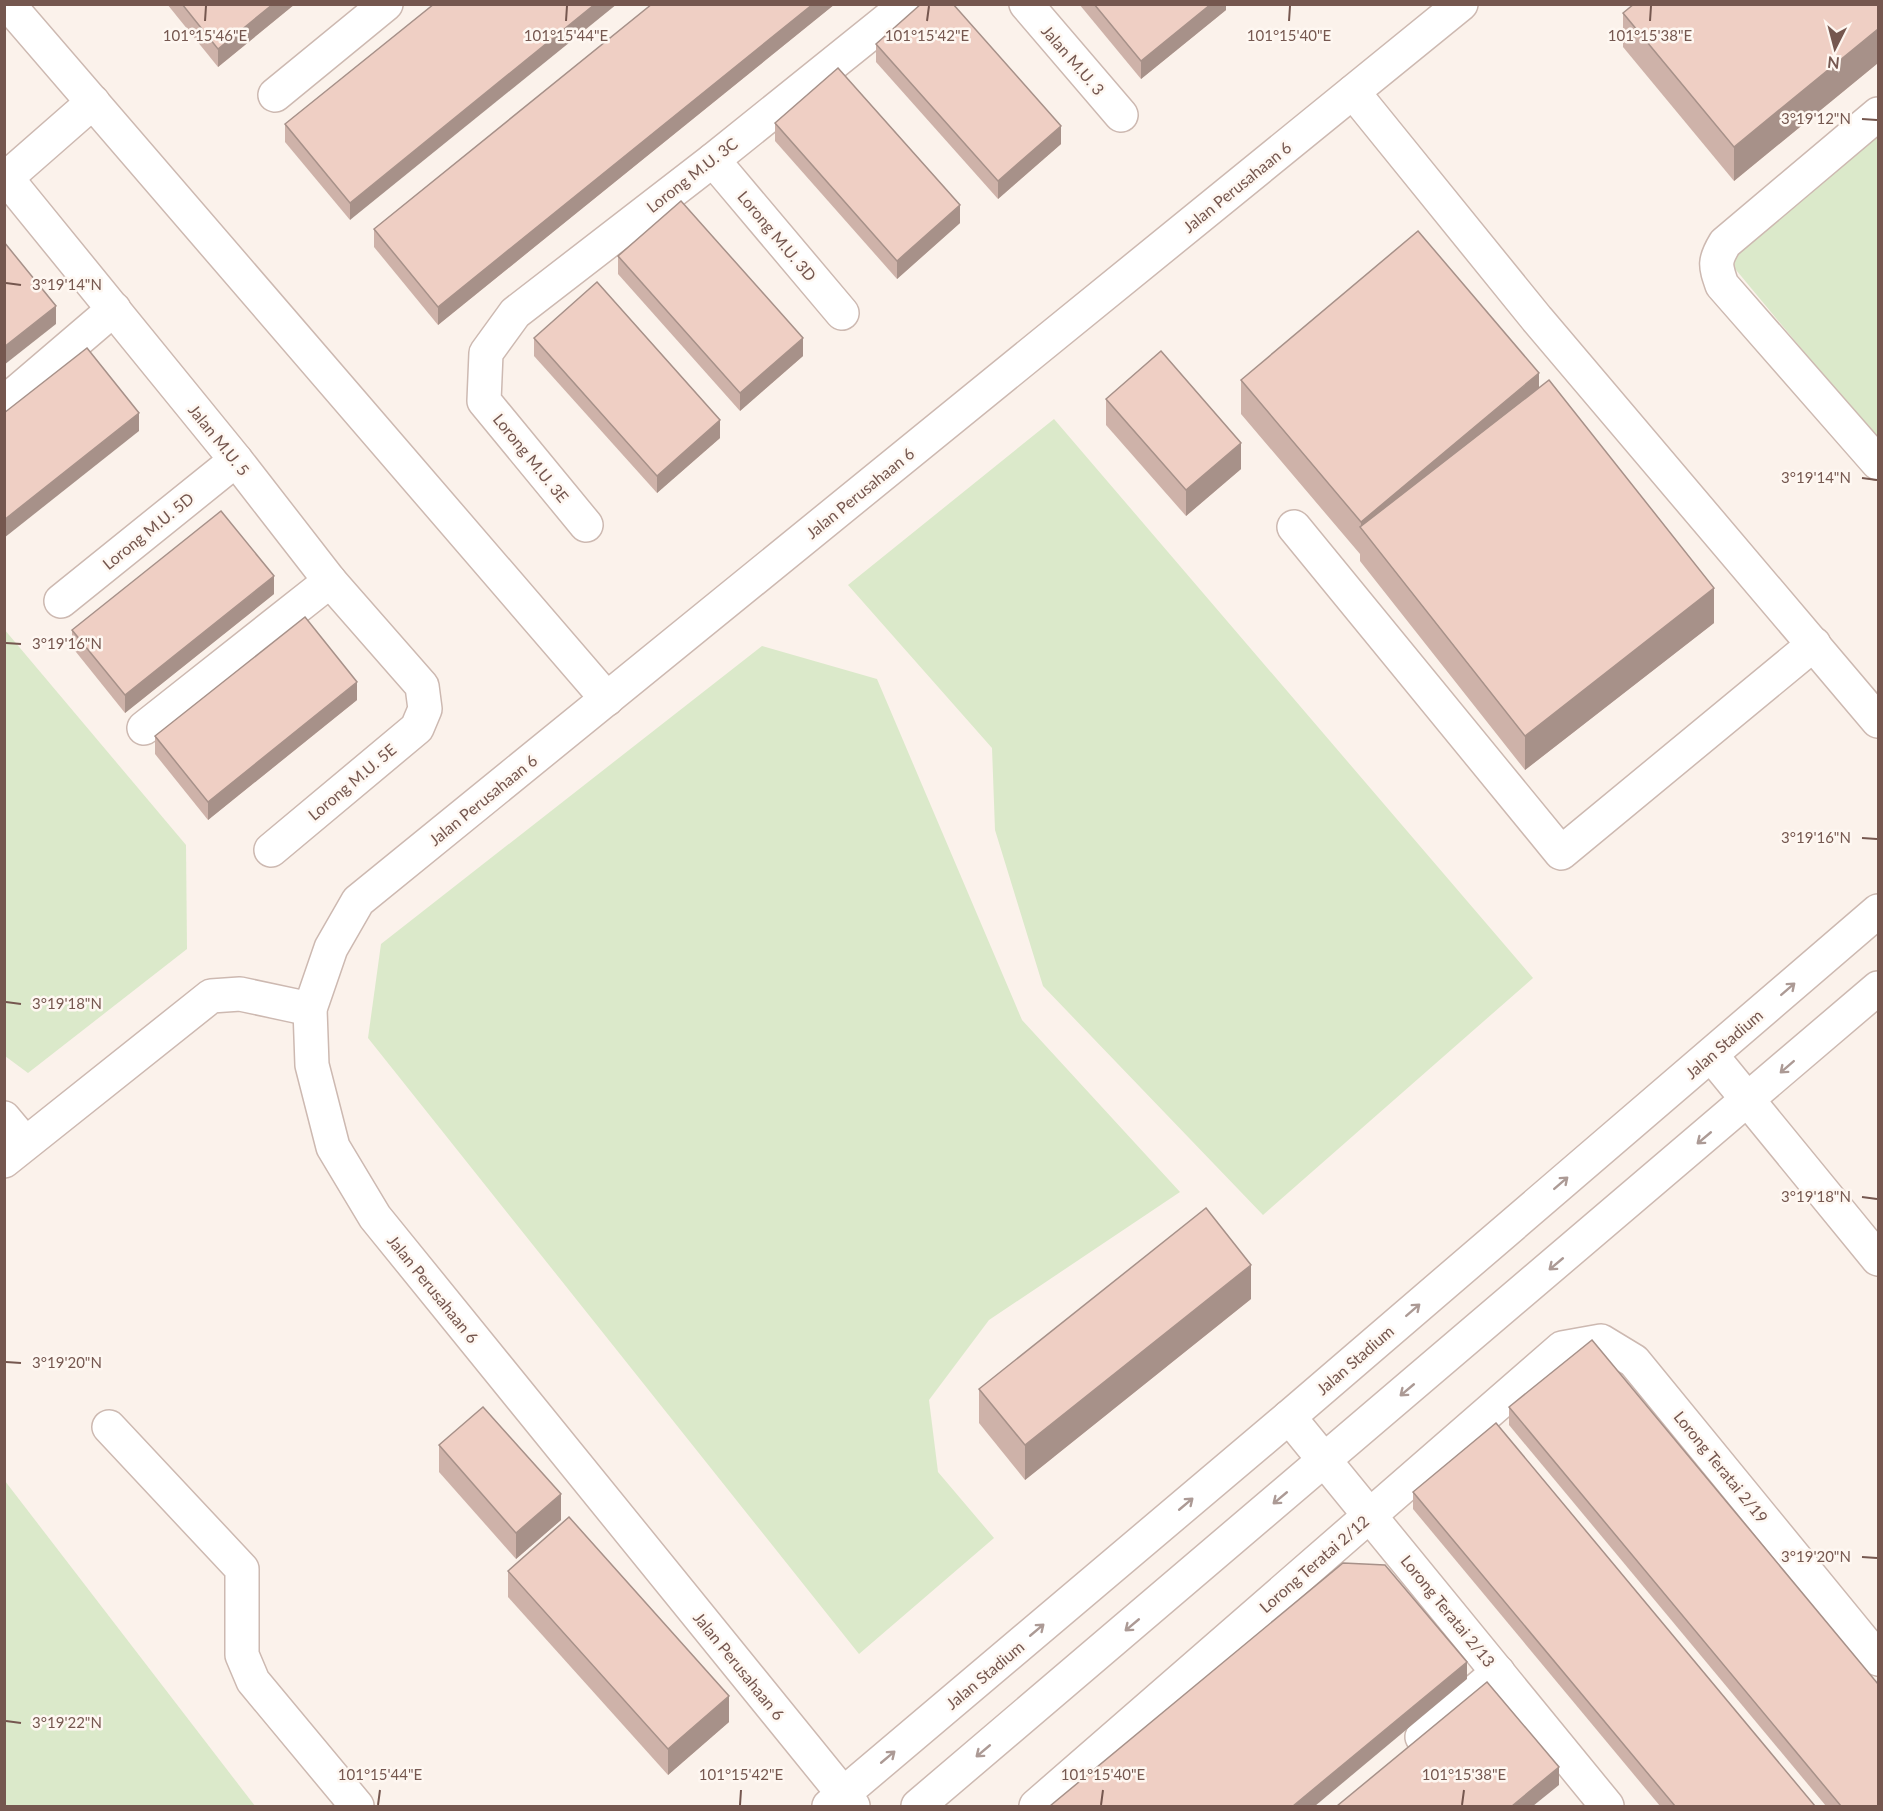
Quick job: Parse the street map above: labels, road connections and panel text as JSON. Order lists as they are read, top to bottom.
{
  "streets": {
    "street": [
      "Jalan M.U. 3",
      "Lorong M.U. 3C",
      "Jalan Perusahaan 6",
      "Lorong M.U. 3D",
      "Jalan M.U. 5",
      "Lorong M.U. 3E",
      "Lorong M.U. 5D",
      "Lorong M.U. 5E",
      "Jalan Stadium",
      "Lorong Teratai 2/19",
      "Lorong Teratai 2/12",
      "Lorong Teratai 2/13"
    ]
  },
  "crossings": [
    ["Lorong M.U. 3C", "Lorong M.U. 3D"],
    ["Lorong M.U. 3C", "Lorong M.U. 3E"],
    ["Jalan Perusahaan 6", "Jalan Stadium"],
    ["Jalan M.U. 5", "Lorong M.U. 5D"],
    ["Jalan M.U. 5", "Lorong M.U. 5E"],
    ["Jalan Stadium", "Lorong Teratai 2/13"],
    ["Lorong Teratai 2/19", "Lorong Teratai 2/12"],
    ["Lorong Teratai 2/12", "Lorong Teratai 2/13"]
  ],
  "north": "bottom",
  "coordinates": [
    "101°15'46\"E",
    "101°15'44\"E",
    "101°15'42\"E",
    "101°15'40\"E",
    "101°15'38\"E",
    "3°19'12\"N",
    "3°19'14\"N",
    "3°19'16\"N",
    "3°19'18\"N",
    "3°19'20\"N",
    "3°19'22\"N"
  ]
}
